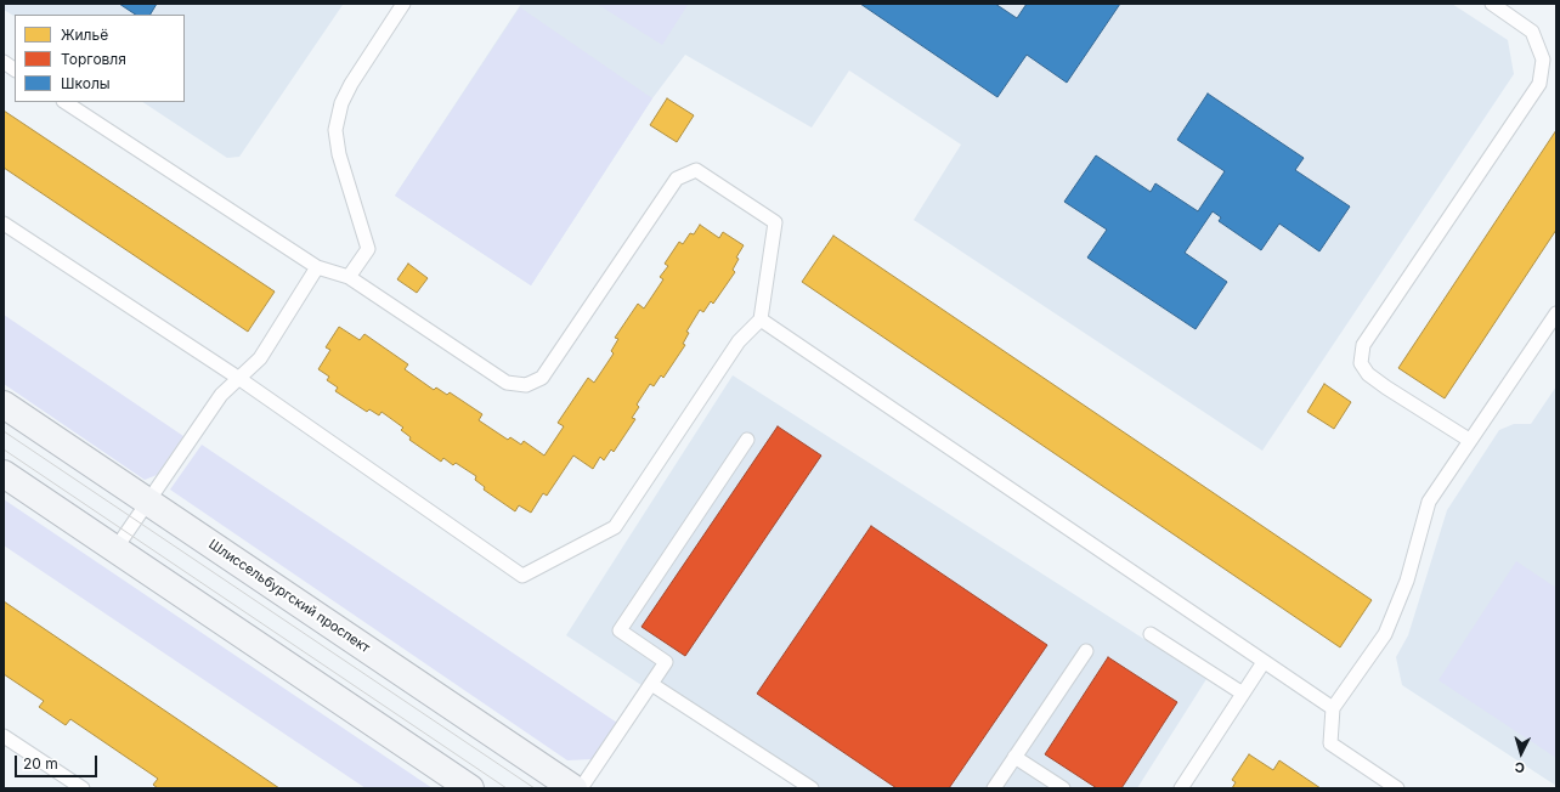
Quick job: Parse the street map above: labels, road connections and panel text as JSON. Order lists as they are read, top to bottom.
{
  "streets": {
    "main road": ["Шлиссельбургский проспект"]
  },
  "legend": ["Жильё", "Торговля", "Школы"],
  "scale_bar": "20 m",
  "north": "bottom"
}
